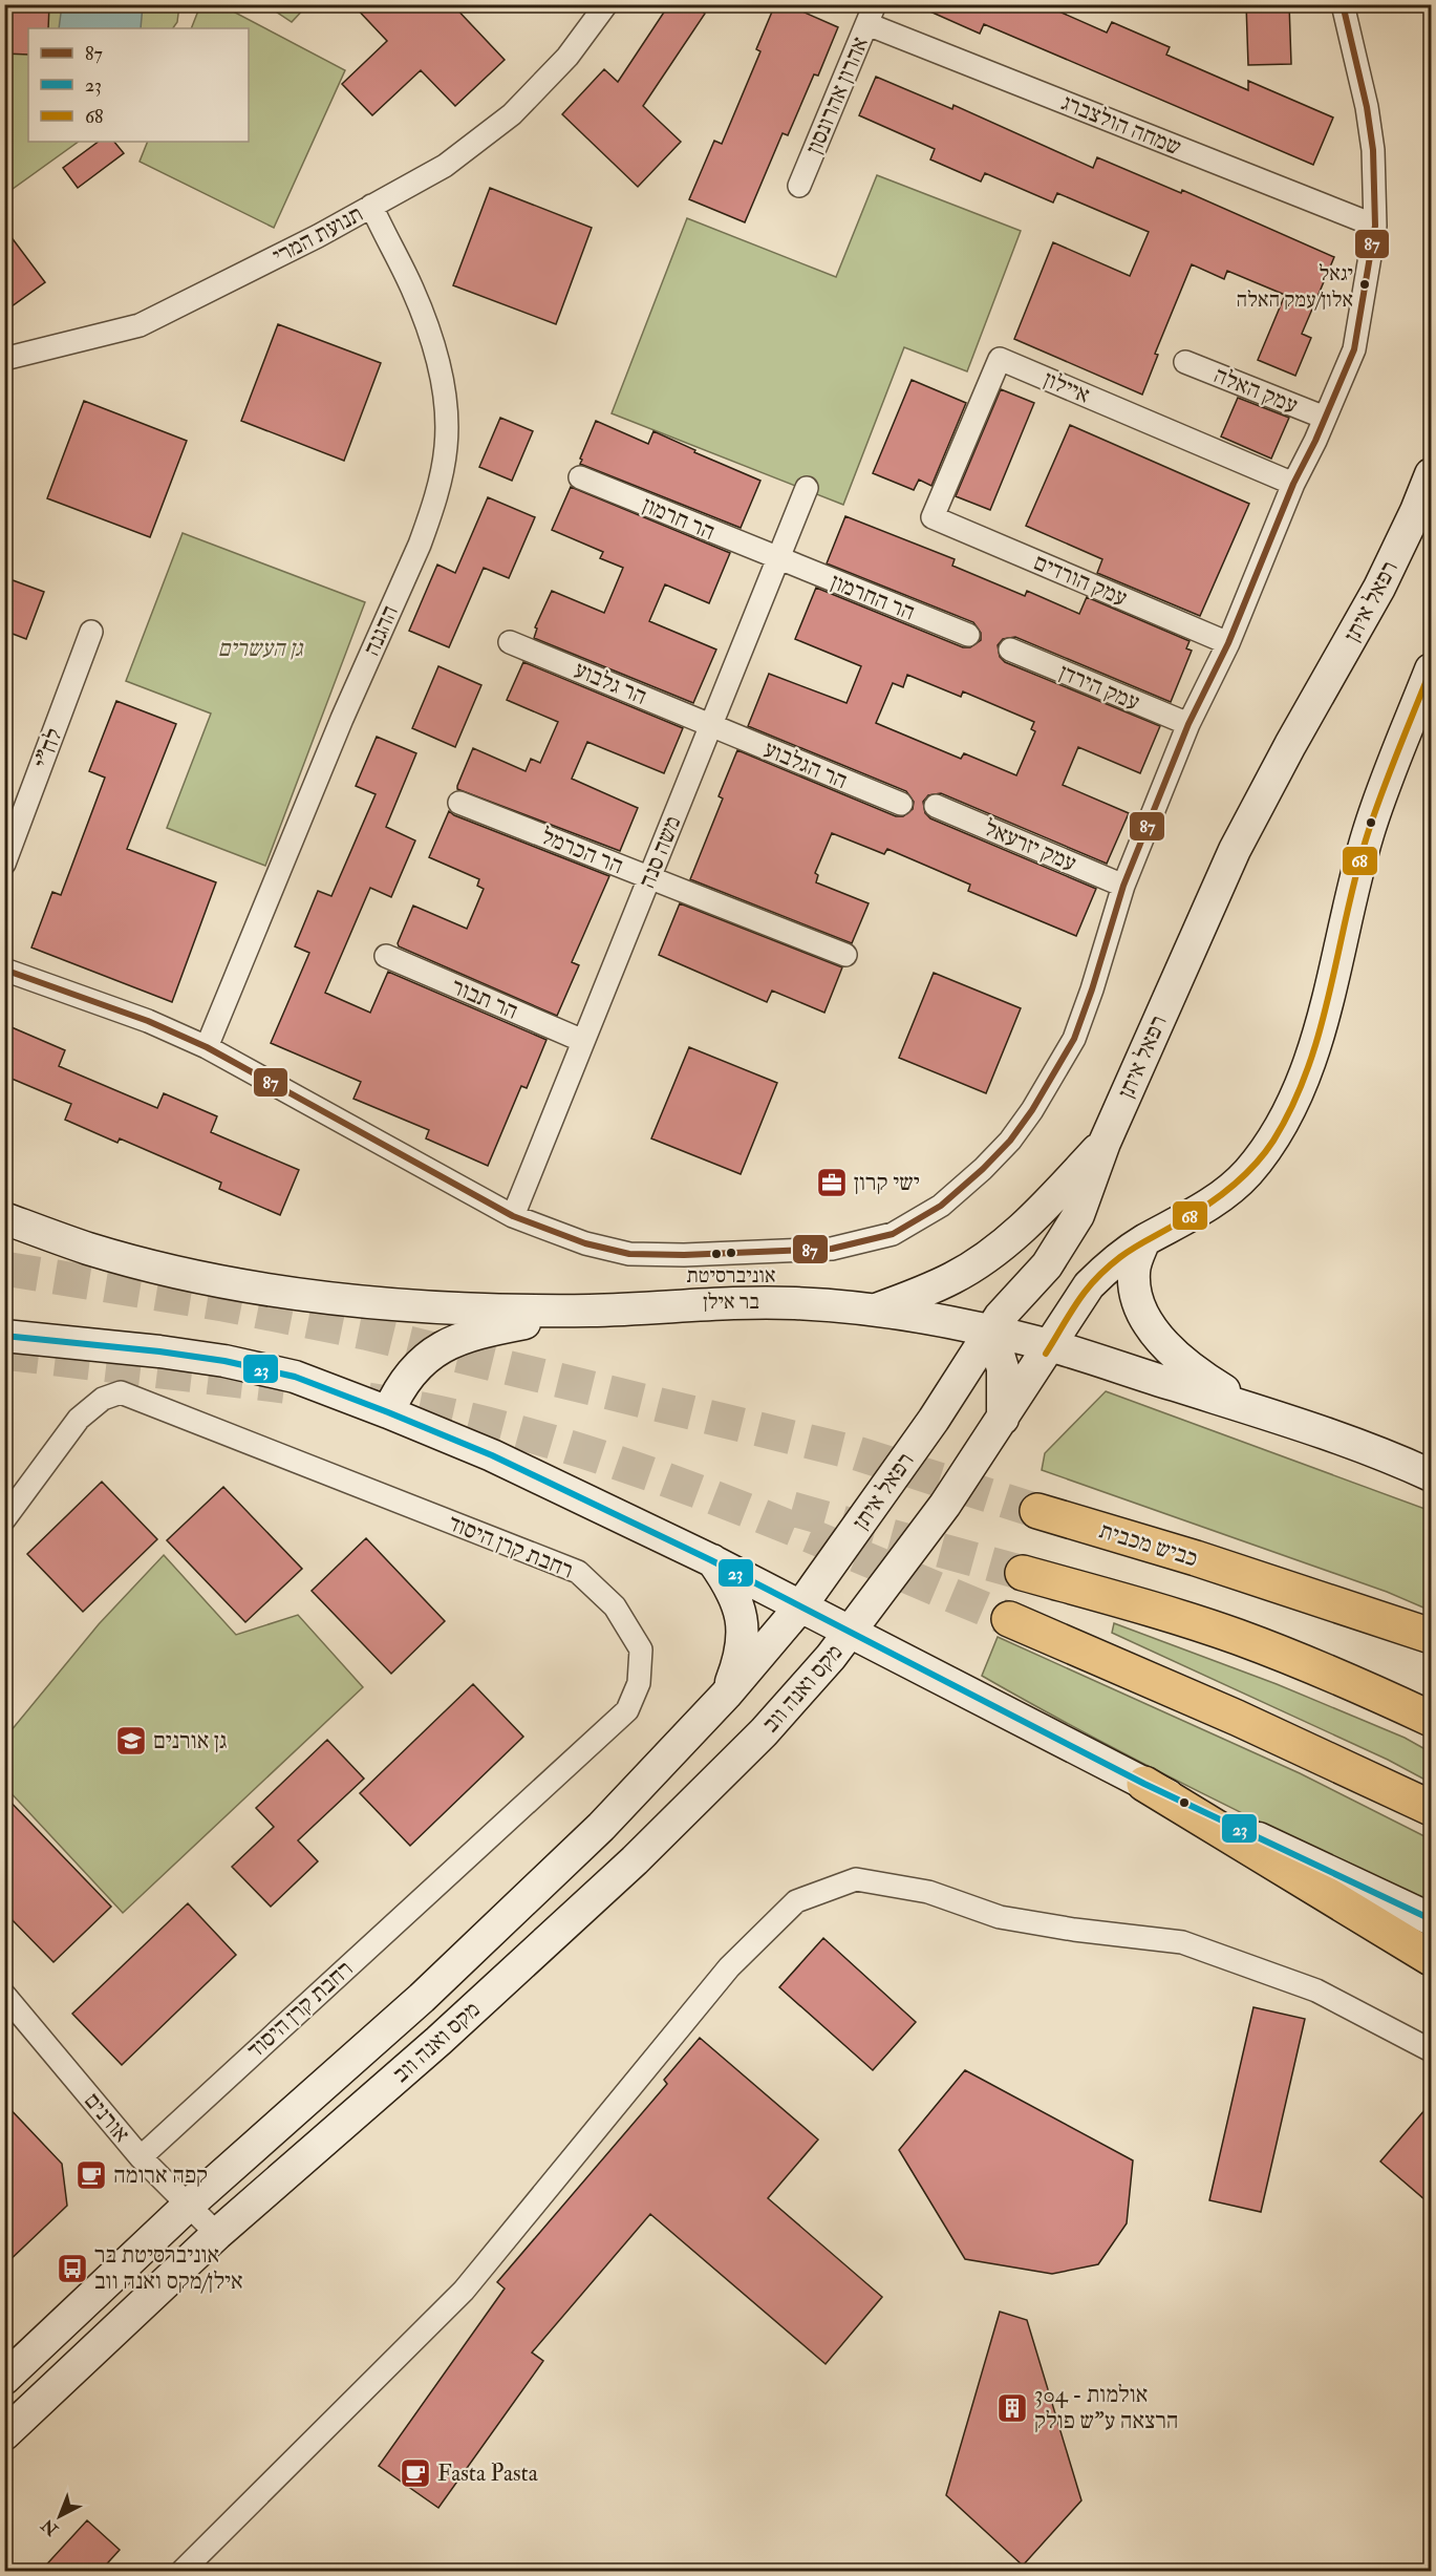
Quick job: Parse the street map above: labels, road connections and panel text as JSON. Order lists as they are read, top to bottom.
{
  "streets": {
    "highway": ["כביש מכבית"],
    "main road": ["רפאל איתן", "מקס ואנה ווב"],
    "street": [
      "אהרון אהרונסון",
      "שמחה הולצברג",
      "תנועת המרי",
      "איילון",
      "עמק האלה",
      "הר חרמון",
      "עמק הורדים",
      "הר החרמון",
      "ההגנה",
      "הר גלבוע",
      "עמק הירדן",
      "לח\"י",
      "הר הגלבוע",
      "עמק יזרעאל",
      "הר הכרמל",
      "משה סנה",
      "הר תבור",
      "רחבת קרן היסוד",
      "אורנים"
    ]
  },
  "crossings": [
    ["אהרון אהרונסון", "שמחה הולצברג"],
    ["תנועת המרי", "ההגנה"],
    ["איילון", "עמק הורדים"],
    ["הר חרמון", "הר החרמון"],
    ["הר חרמון", "משה סנה"],
    ["הר החרמון", "משה סנה"],
    ["רפאל איתן", "מקס ואנה ווב"],
    ["הר גלבוע", "הר הגלבוע"],
    ["הר גלבוע", "משה סנה"],
    ["הר הגלבוע", "משה סנה"],
    ["הר הכרמל", "משה סנה"],
    ["משה סנה", "הר תבור"],
    ["רחבת קרן היסוד", "אורנים"],
    ["מקס ואנה ווב", "אורנים"]
  ],
  "parks": ["גן העשרים"],
  "places": {
    "other": ["יגאל אלון/עמק האלה", "אוניברסיטת בר אילן"],
    "office": ["ישי קרון"],
    "school or university": ["גן אורנים"],
    "cafe": ["קפה ארומה", "Fasta Pasta"],
    "bus stop": ["אוניברסיטת בר אילן/מקס ואנה ווב"],
    "building": ["304 - אולמות הרצאה ע\"ש פולק"]
  },
  "lines": ["transit line 87", "transit line 68", "transit line 23"],
  "legend": ["87", "23", "68"],
  "north": "bottom left"
}
